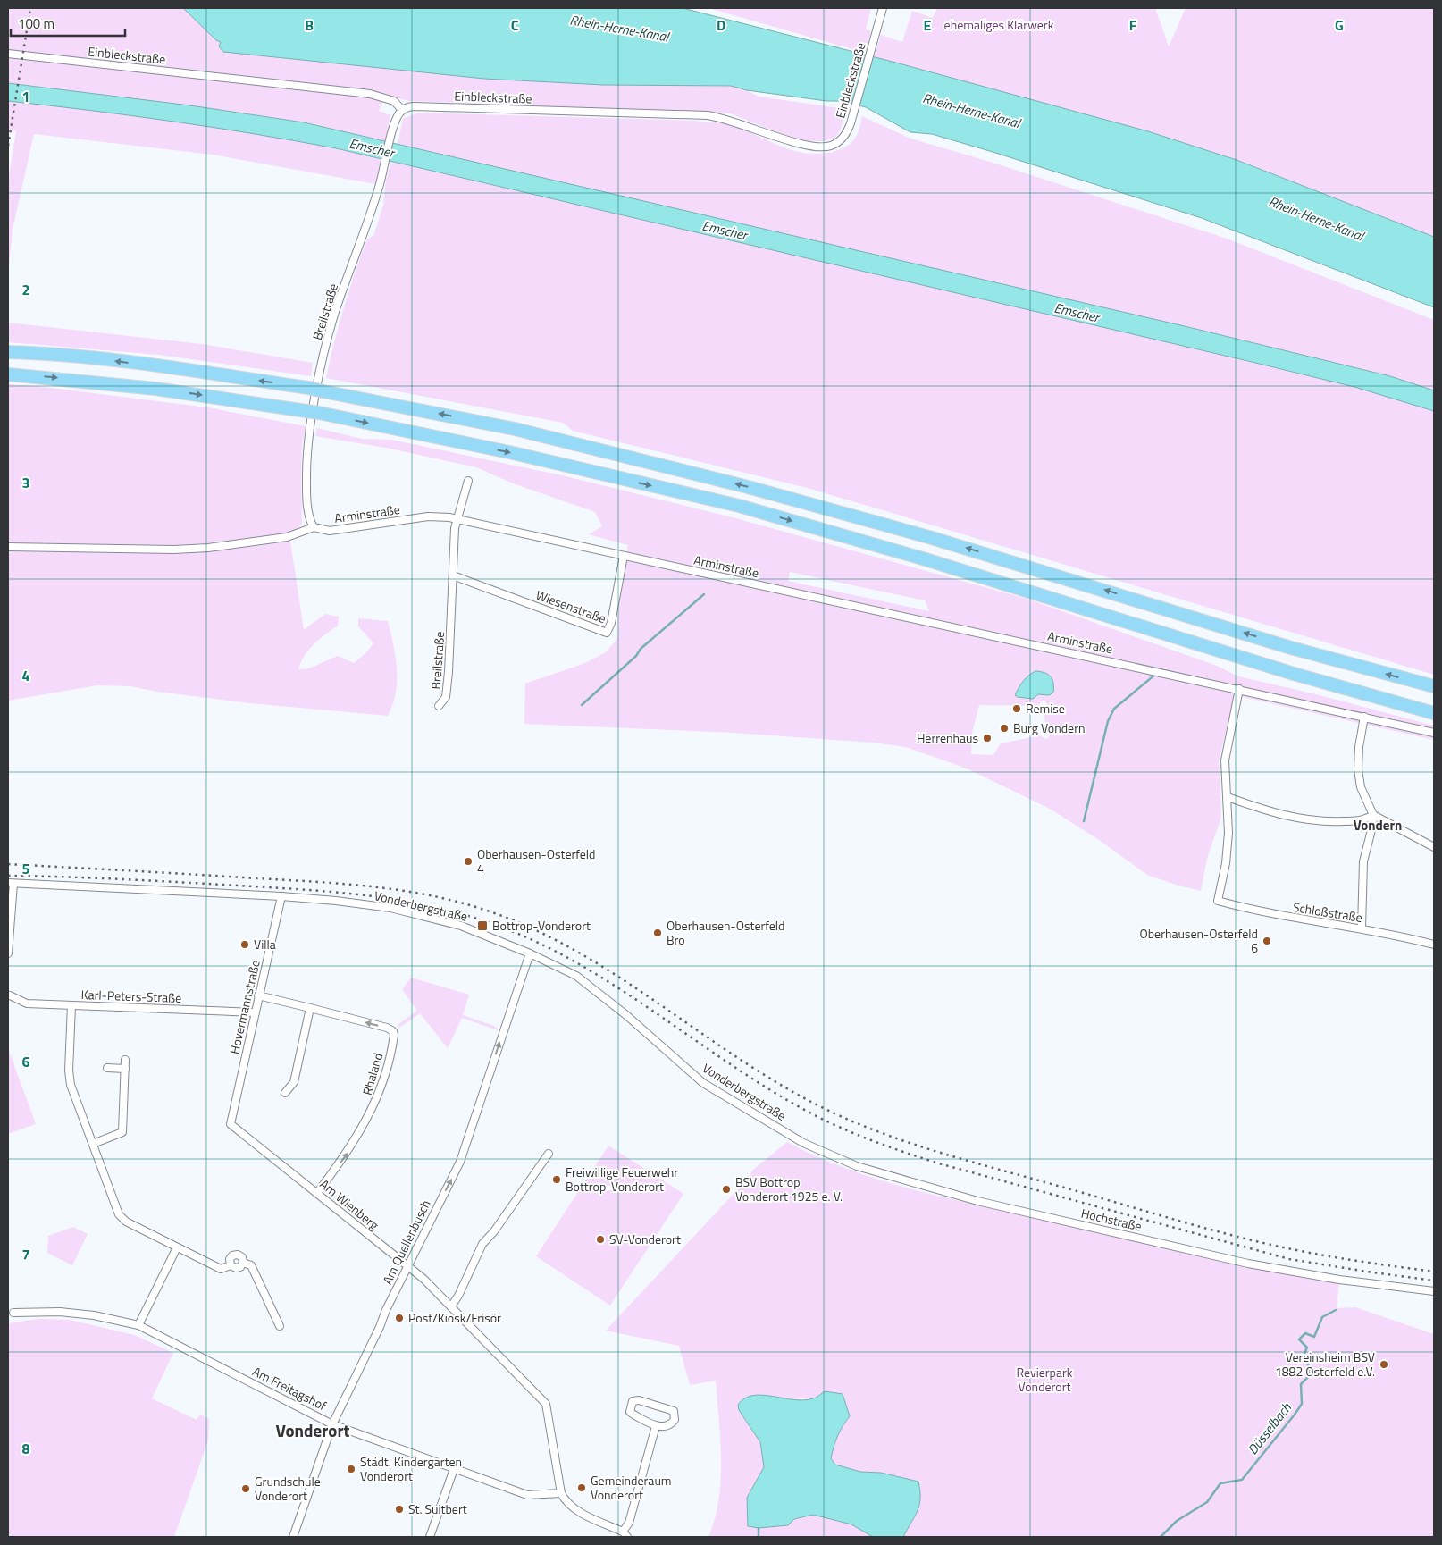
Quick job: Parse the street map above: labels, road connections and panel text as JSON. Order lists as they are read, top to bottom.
{
  "streets": {
    "street": [
      "Einbleckstraße",
      "Breilstraße",
      "Arminstraße",
      "Wiesenstraße",
      "Vonderbergstraße",
      "Schloßstraße",
      "Karl-Peters-Straße",
      "Hovermannstraße",
      "Rhaland",
      "Am Wienberg",
      "Hochstraße",
      "Am Quellenbusch",
      "Am Freitagshof"
    ]
  },
  "crossings": [
    ["Einbleckstraße", "Breilstraße"],
    ["Breilstraße", "Arminstraße"],
    ["Breilstraße", "Wiesenstraße"],
    ["Arminstraße", "Wiesenstraße"],
    ["Vonderbergstraße", "Hovermannstraße"],
    ["Vonderbergstraße", "Hochstraße"],
    ["Vonderbergstraße", "Am Quellenbusch"],
    ["Karl-Peters-Straße", "Hovermannstraße"],
    ["Hovermannstraße", "Rhaland"],
    ["Hovermannstraße", "Am Wienberg"],
    ["Rhaland", "Am Wienberg"],
    ["Am Wienberg", "Am Quellenbusch"],
    ["Am Wienberg", "Am Freitagshof"],
    ["Am Quellenbusch", "Am Freitagshof"]
  ],
  "one_way": ["Am Quellenbusch"],
  "districts": ["Vondern", "Vonderort"],
  "water": ["Rhein-Herne-Kanal", "Emscher", "Düsselbach"],
  "parks": ["ehemaliges Klärwerk", "Revierpark Vonderort"],
  "places": {
    "other": [
      "Remise",
      "Burg Vondern",
      "Herrenhaus",
      "Oberhausen-Osterfeld 4",
      "Oberhausen-Osterfeld Bro",
      "Oberhausen-Osterfeld 6",
      "Villa",
      "Freiwillige Feuerwehr Bottrop-Vonderort",
      "BSV Bottrop Vonderort 1925 e. V.",
      "SV-Vonderort",
      "Post/Kiosk/Frisör",
      "Vereinsheim BSV 1882 Osterfeld e.V.",
      "Städt. Kindergarten Vonderort",
      "Gemeinderaum Vonderort",
      "Grundschule Vonderort",
      "St. Suitbert"
    ],
    "transit": ["Bottrop-Vonderort"]
  },
  "scale_bar": "100 m",
  "grid": {
    "columns": [
      "B",
      "C",
      "D",
      "E",
      "F",
      "G"
    ],
    "rows": [
      "1",
      "2",
      "3",
      "4",
      "5",
      "6",
      "7",
      "8"
    ]
  }
}
